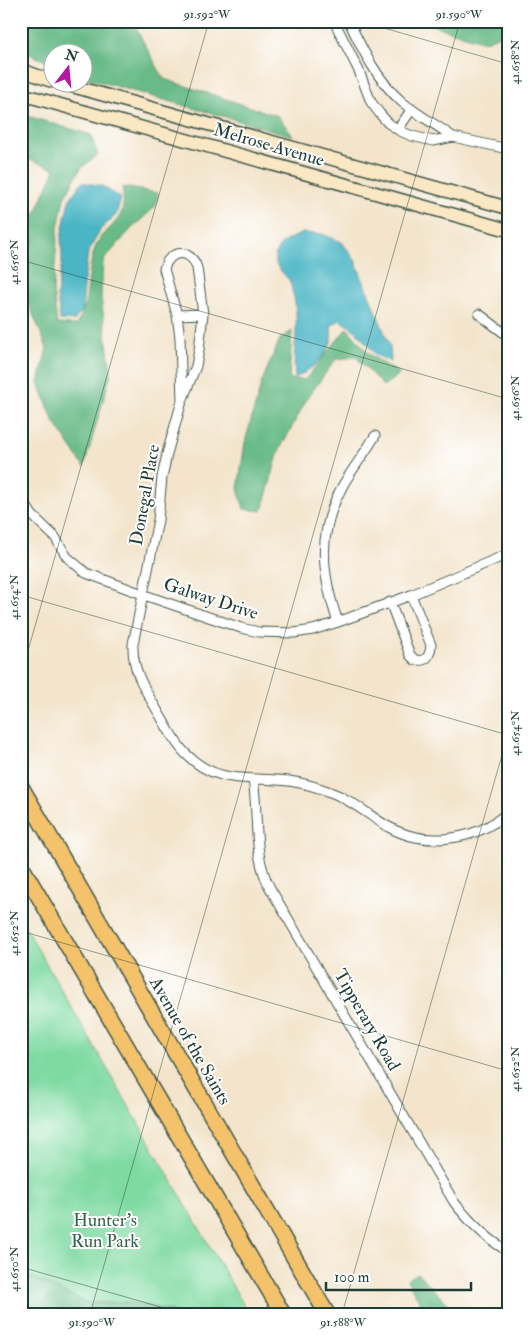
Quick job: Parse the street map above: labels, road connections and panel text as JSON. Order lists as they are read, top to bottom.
{
  "streets": {
    "highway": ["Avenue of the Saints"],
    "main road": ["Melrose Avenue"],
    "street": ["Donegal Place", "Galway Drive", "Tipperary Road"]
  },
  "crossings": [
    ["Donegal Place", "Galway Drive"],
    ["Donegal Place", "Tipperary Road"]
  ],
  "parks": ["Hunter's Run Park"],
  "scale_bar": "100 m",
  "north": "top",
  "coordinates": [
    "91.592°W",
    "91.590°W",
    "41.658°N",
    "41.656°N",
    "41.654°N",
    "41.652°N",
    "41.650°N",
    "91.588°W"
  ]
}
